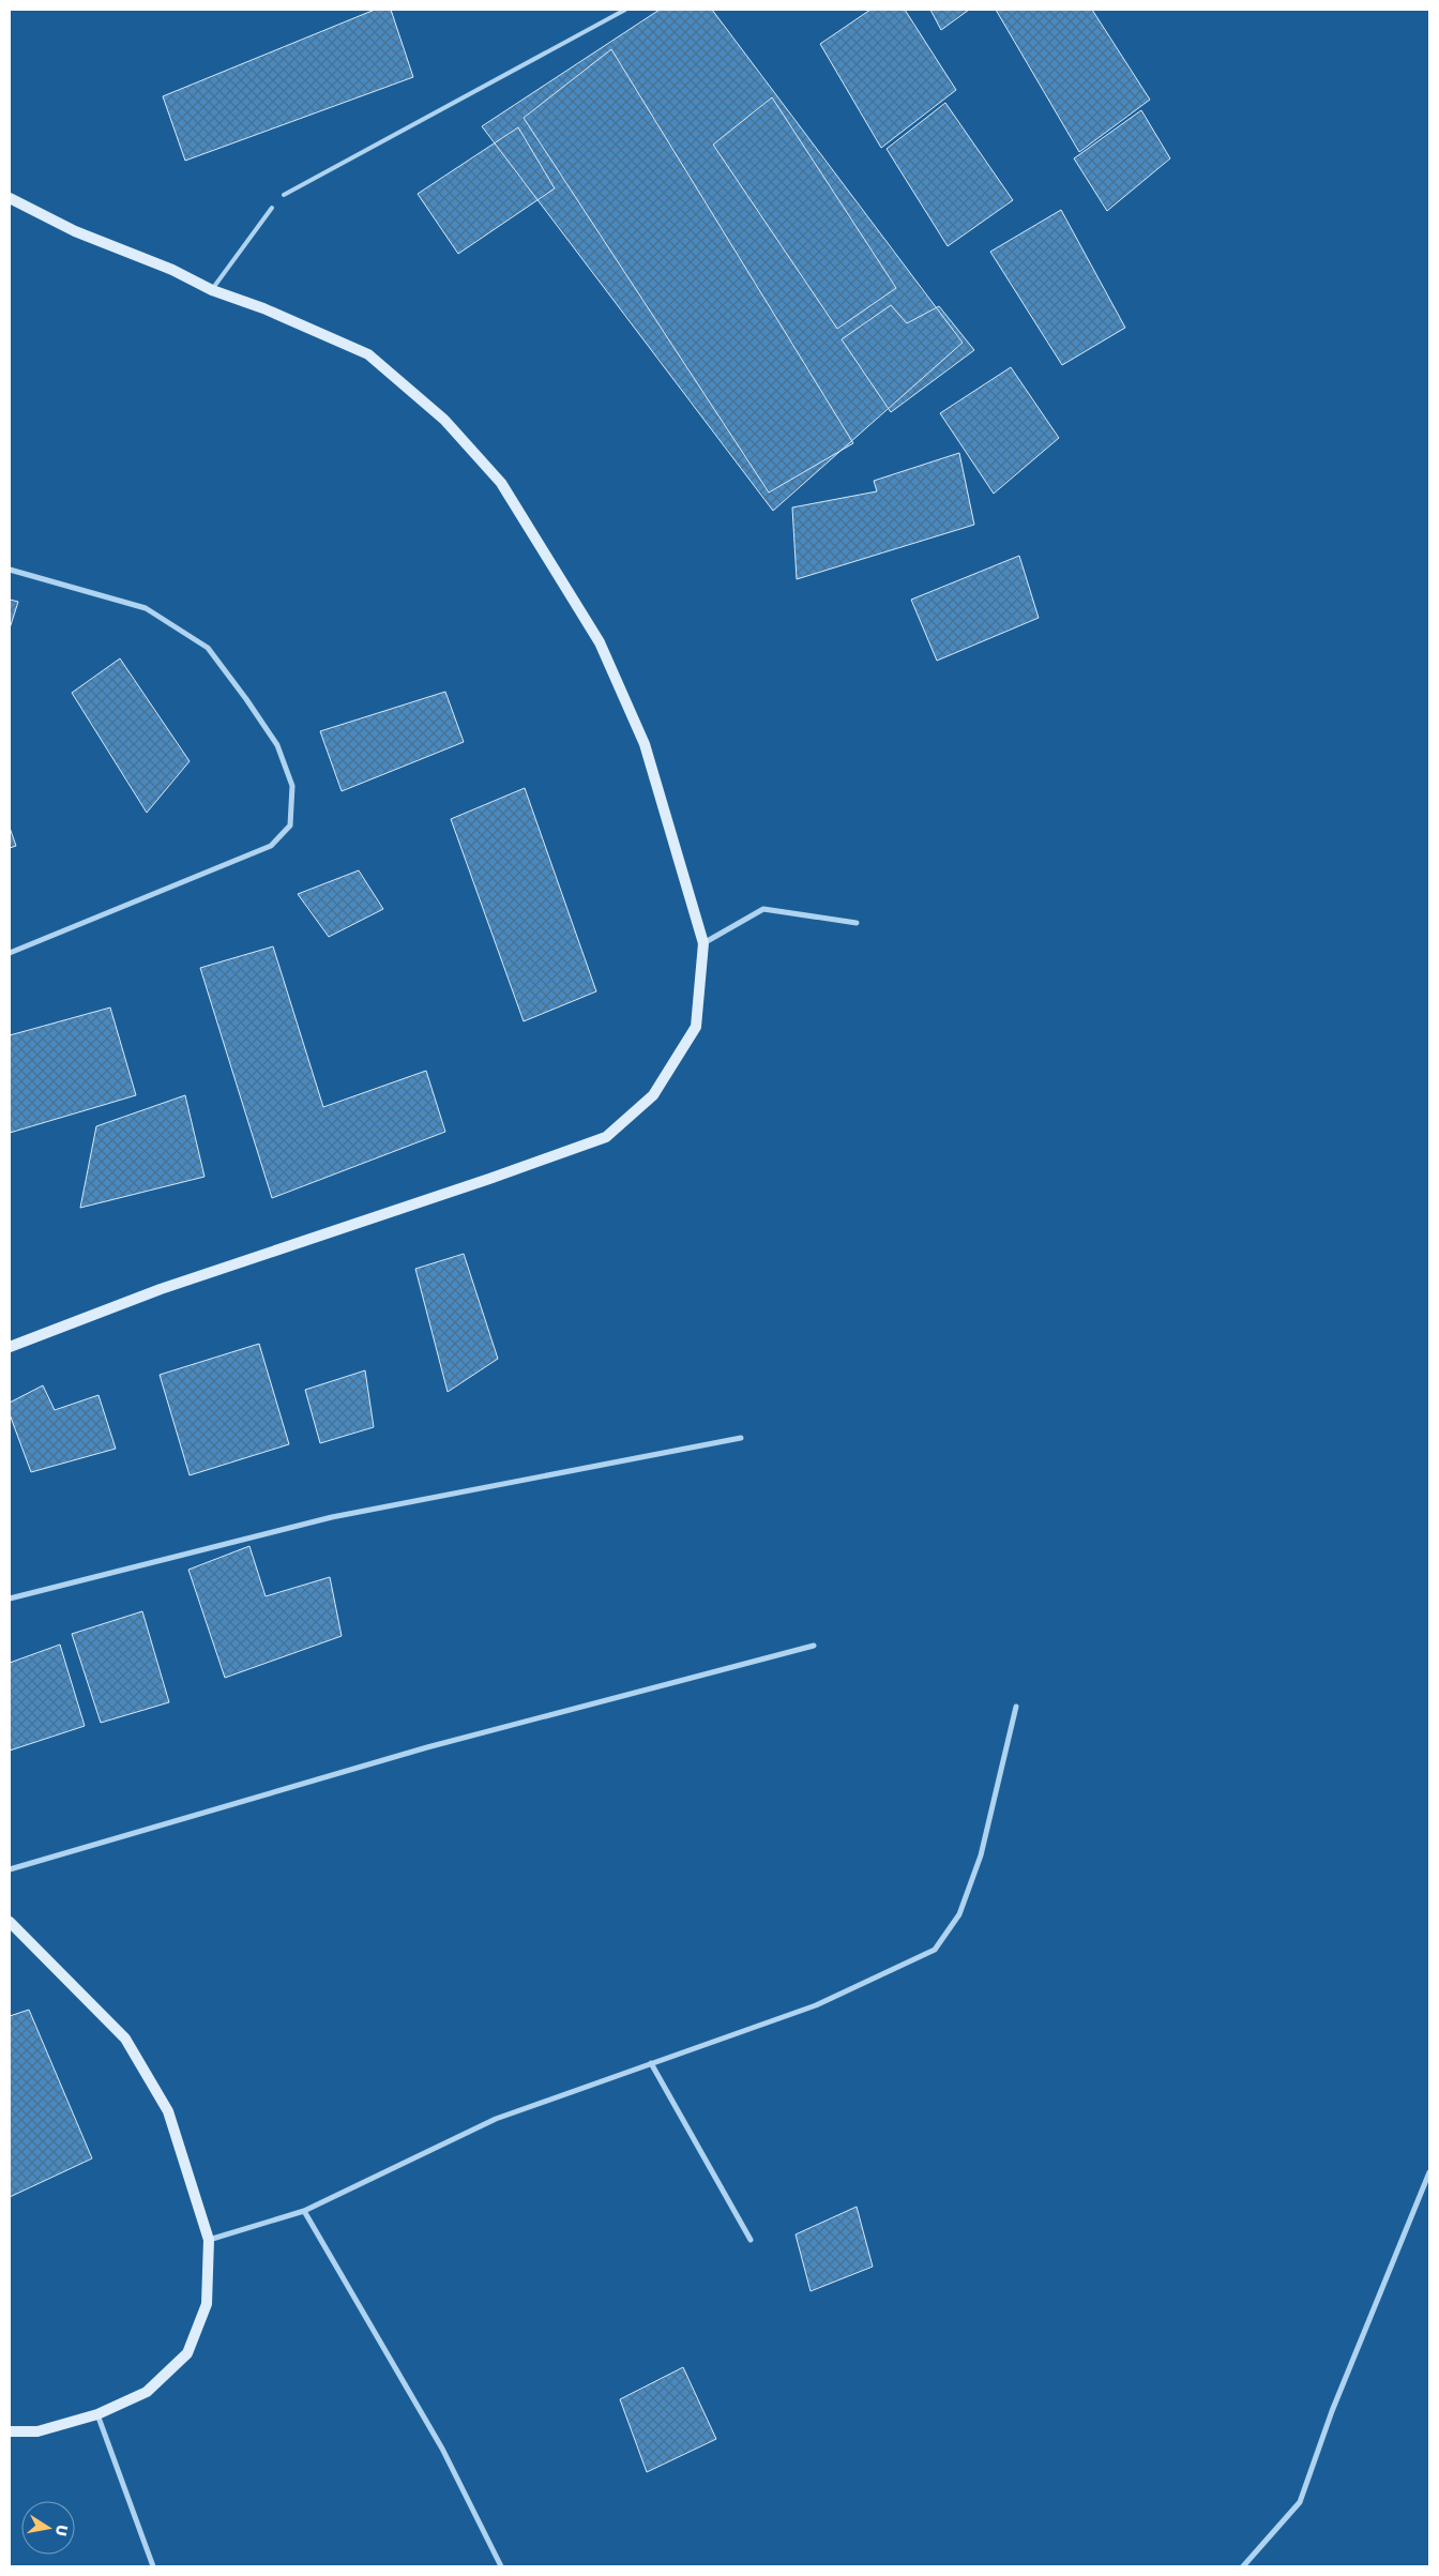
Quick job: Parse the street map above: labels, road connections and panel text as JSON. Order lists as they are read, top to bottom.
{
  "north": "right"
}
